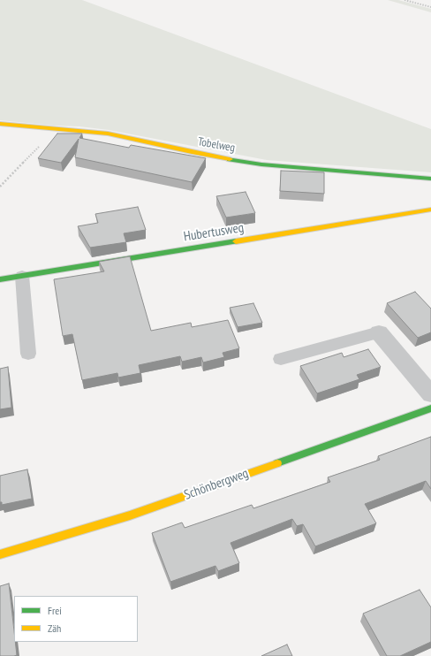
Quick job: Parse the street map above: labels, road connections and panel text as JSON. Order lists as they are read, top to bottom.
{
  "streets": {
    "street": ["Tobelweg", "Hubertusweg", "Schönbergweg"]
  },
  "legend": ["Frei", "Zäh"]
}
